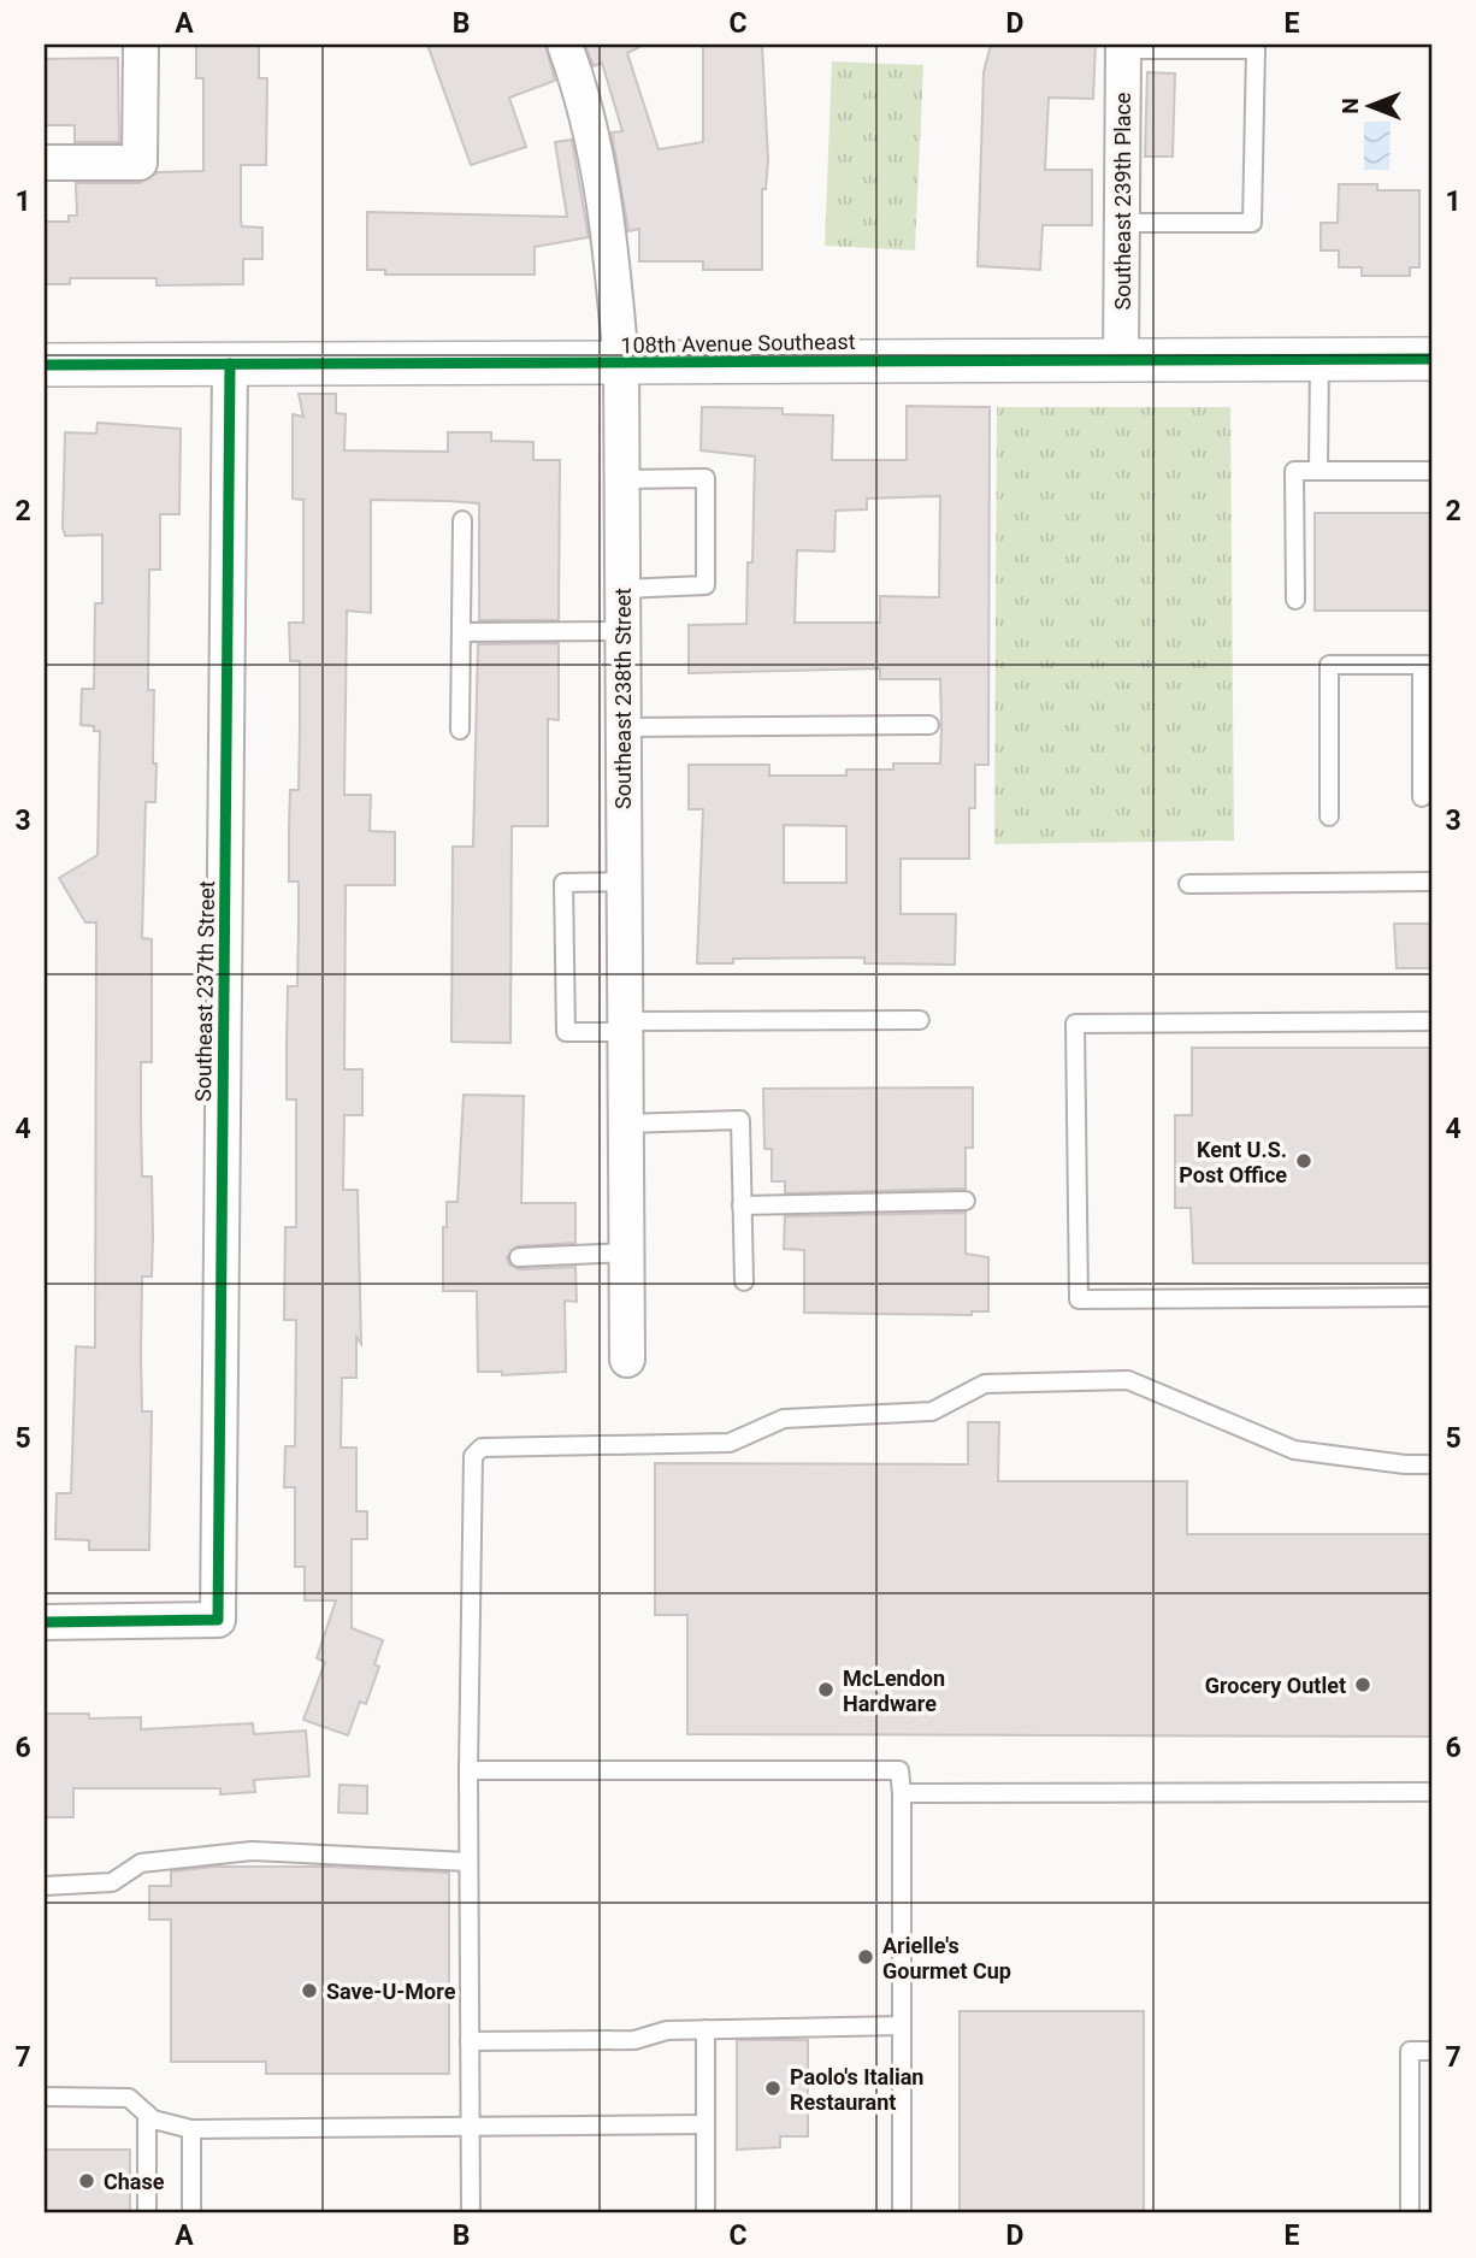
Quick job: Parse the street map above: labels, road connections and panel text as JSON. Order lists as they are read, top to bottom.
{
  "streets": {
    "street": [
      "Southeast 239th Place",
      "108th Avenue Southeast",
      "Southeast 238th Street",
      "Southeast 237th Street"
    ]
  },
  "crossings": [
    ["Southeast 239th Place", "108th Avenue Southeast"],
    ["108th Avenue Southeast", "Southeast 238th Street"],
    ["108th Avenue Southeast", "Southeast 237th Street"]
  ],
  "places": [
    "Kent U.S. Post Office",
    "Grocery Outlet",
    "McLendon Hardware",
    "Arielle's Gourmet Cup",
    "Save-U-More",
    "Paolo's Italian Restaurant",
    "Chase"
  ],
  "north": "left",
  "grid": {
    "columns": [
      "A",
      "B",
      "C",
      "D",
      "E"
    ],
    "rows": [
      "1",
      "2",
      "3",
      "4",
      "5",
      "6",
      "7"
    ]
  }
}
